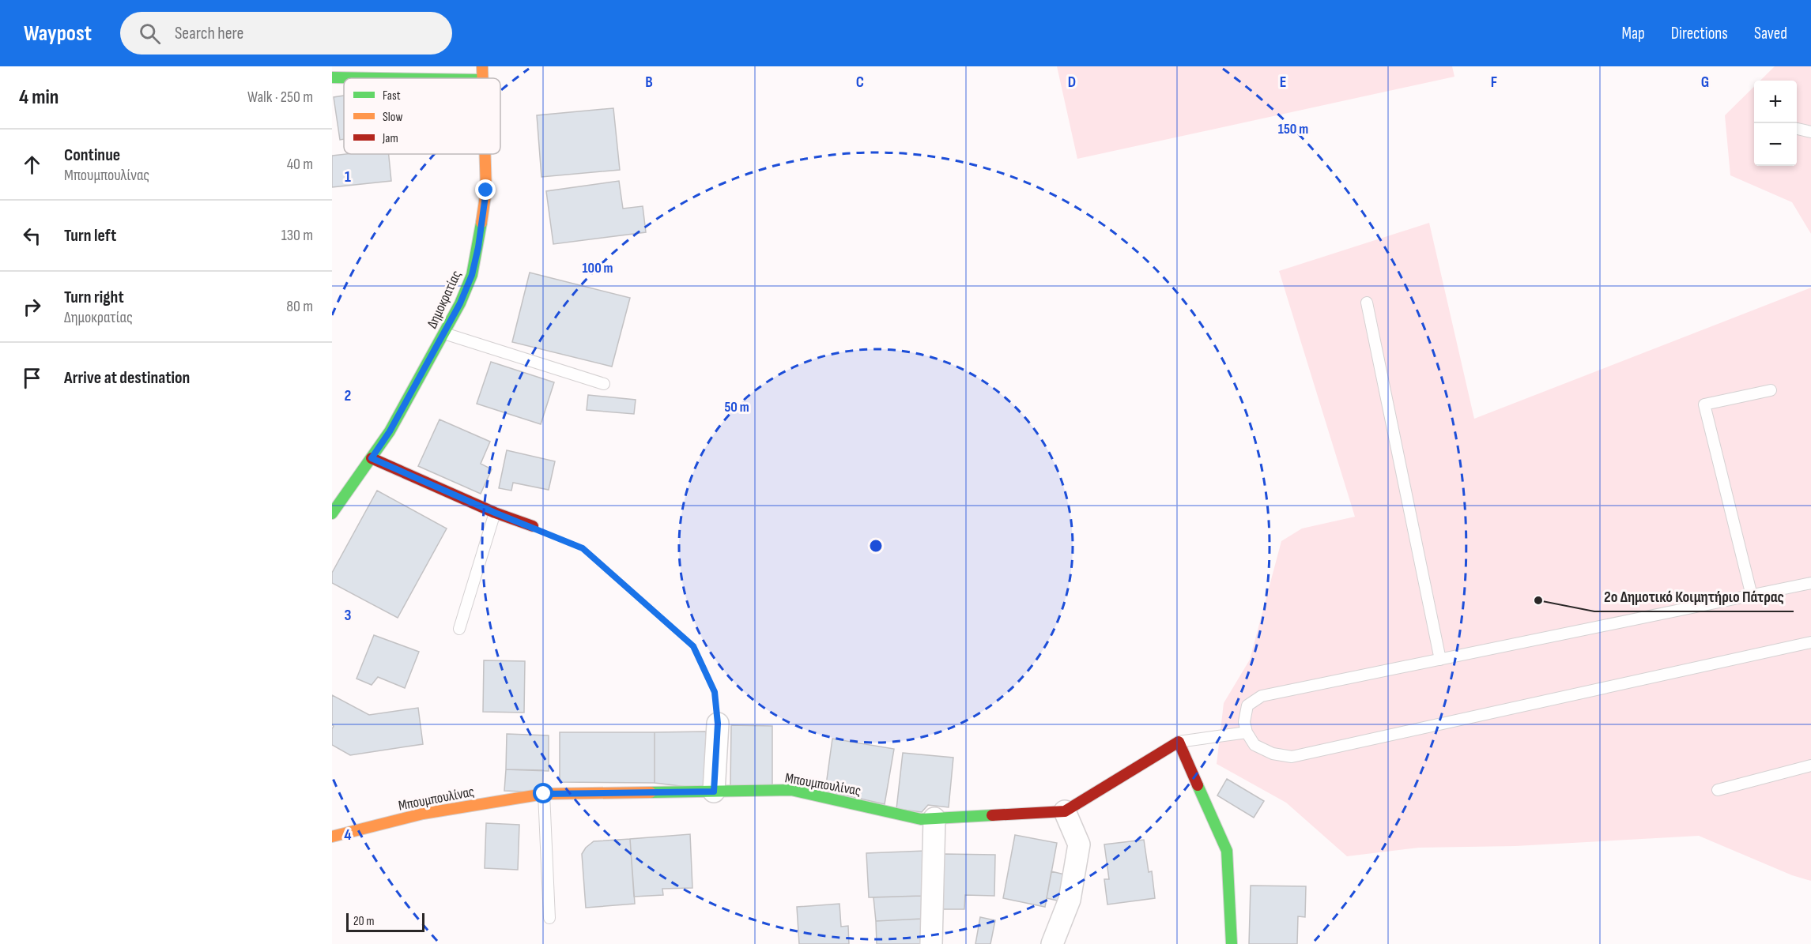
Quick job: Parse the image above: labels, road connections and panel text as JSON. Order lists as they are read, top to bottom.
{
  "streets": {
    "street": ["Δημοκρατίας", "Μπουμπουλίνας"]
  },
  "places": ["2o Δημοτικό Κοιμητήριο Πάτρας"],
  "legend": ["Fast", "Slow", "Jam"],
  "scale_bar": "20 m",
  "page": {
    "header": "Waypost",
    "search": "Search here",
    "nav": ["Map", "Directions", "Saved"],
    "heading": ["4 min", "Walk · 250 m"],
    "map_buttons": ["+", "−"],
    "list": [
      ["Continue", "Μπουμπουλίνας", "40 m"],
      ["Turn left", "130 m"],
      ["Turn right", "Δημοκρατίας", "80 m"],
      "Arrive at destination"
    ],
    "scale": "20 m"
  },
  "grid": {
    "columns": [
      "B",
      "C",
      "D",
      "E",
      "F",
      "G"
    ],
    "rows": [
      "1",
      "2",
      "3",
      "4"
    ]
  },
  "rings": ["150 m", "100 m", "50 m"]
}
